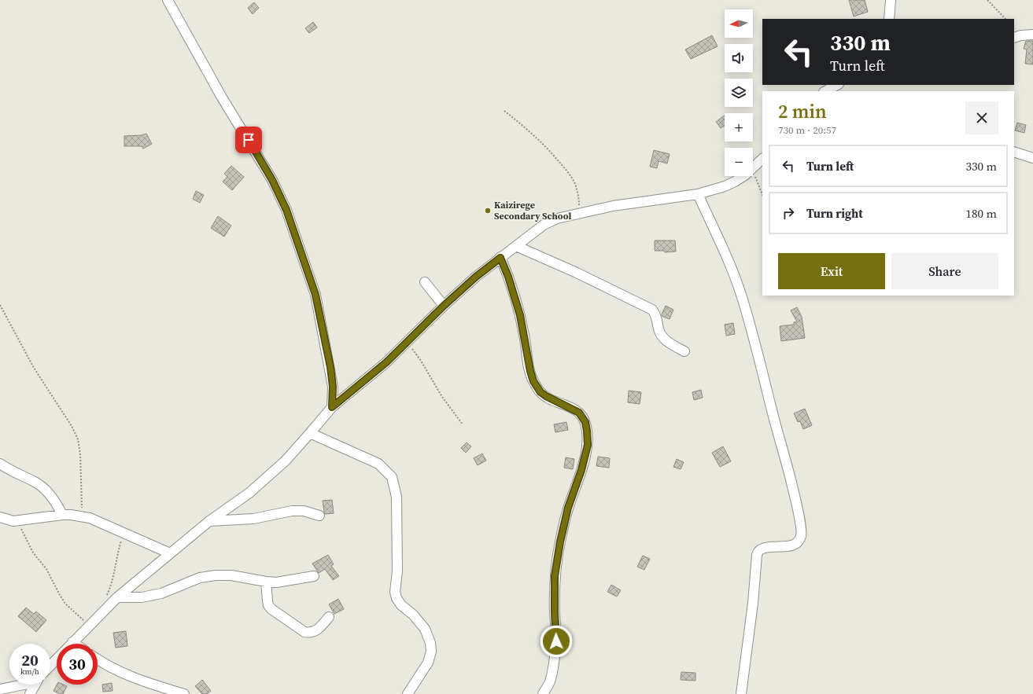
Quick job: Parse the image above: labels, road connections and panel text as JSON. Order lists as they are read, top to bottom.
{
  "places": ["Kaizirege Secondary School"],
  "north": "left",
  "page": {
    "map_buttons": ["+", "−"],
    "turn": ["330 m", "Turn left"],
    "heading": ["2 min", "730 m · 20:57"],
    "list": [
      {
        "name": "Turn left",
        "value": "330 m"
      },
      {
        "name": "Turn right",
        "value": "180 m"
      }
    ],
    "buttons": ["Exit", "Share"],
    "speed": "20 km/h",
    "limit": "30"
  }
}
